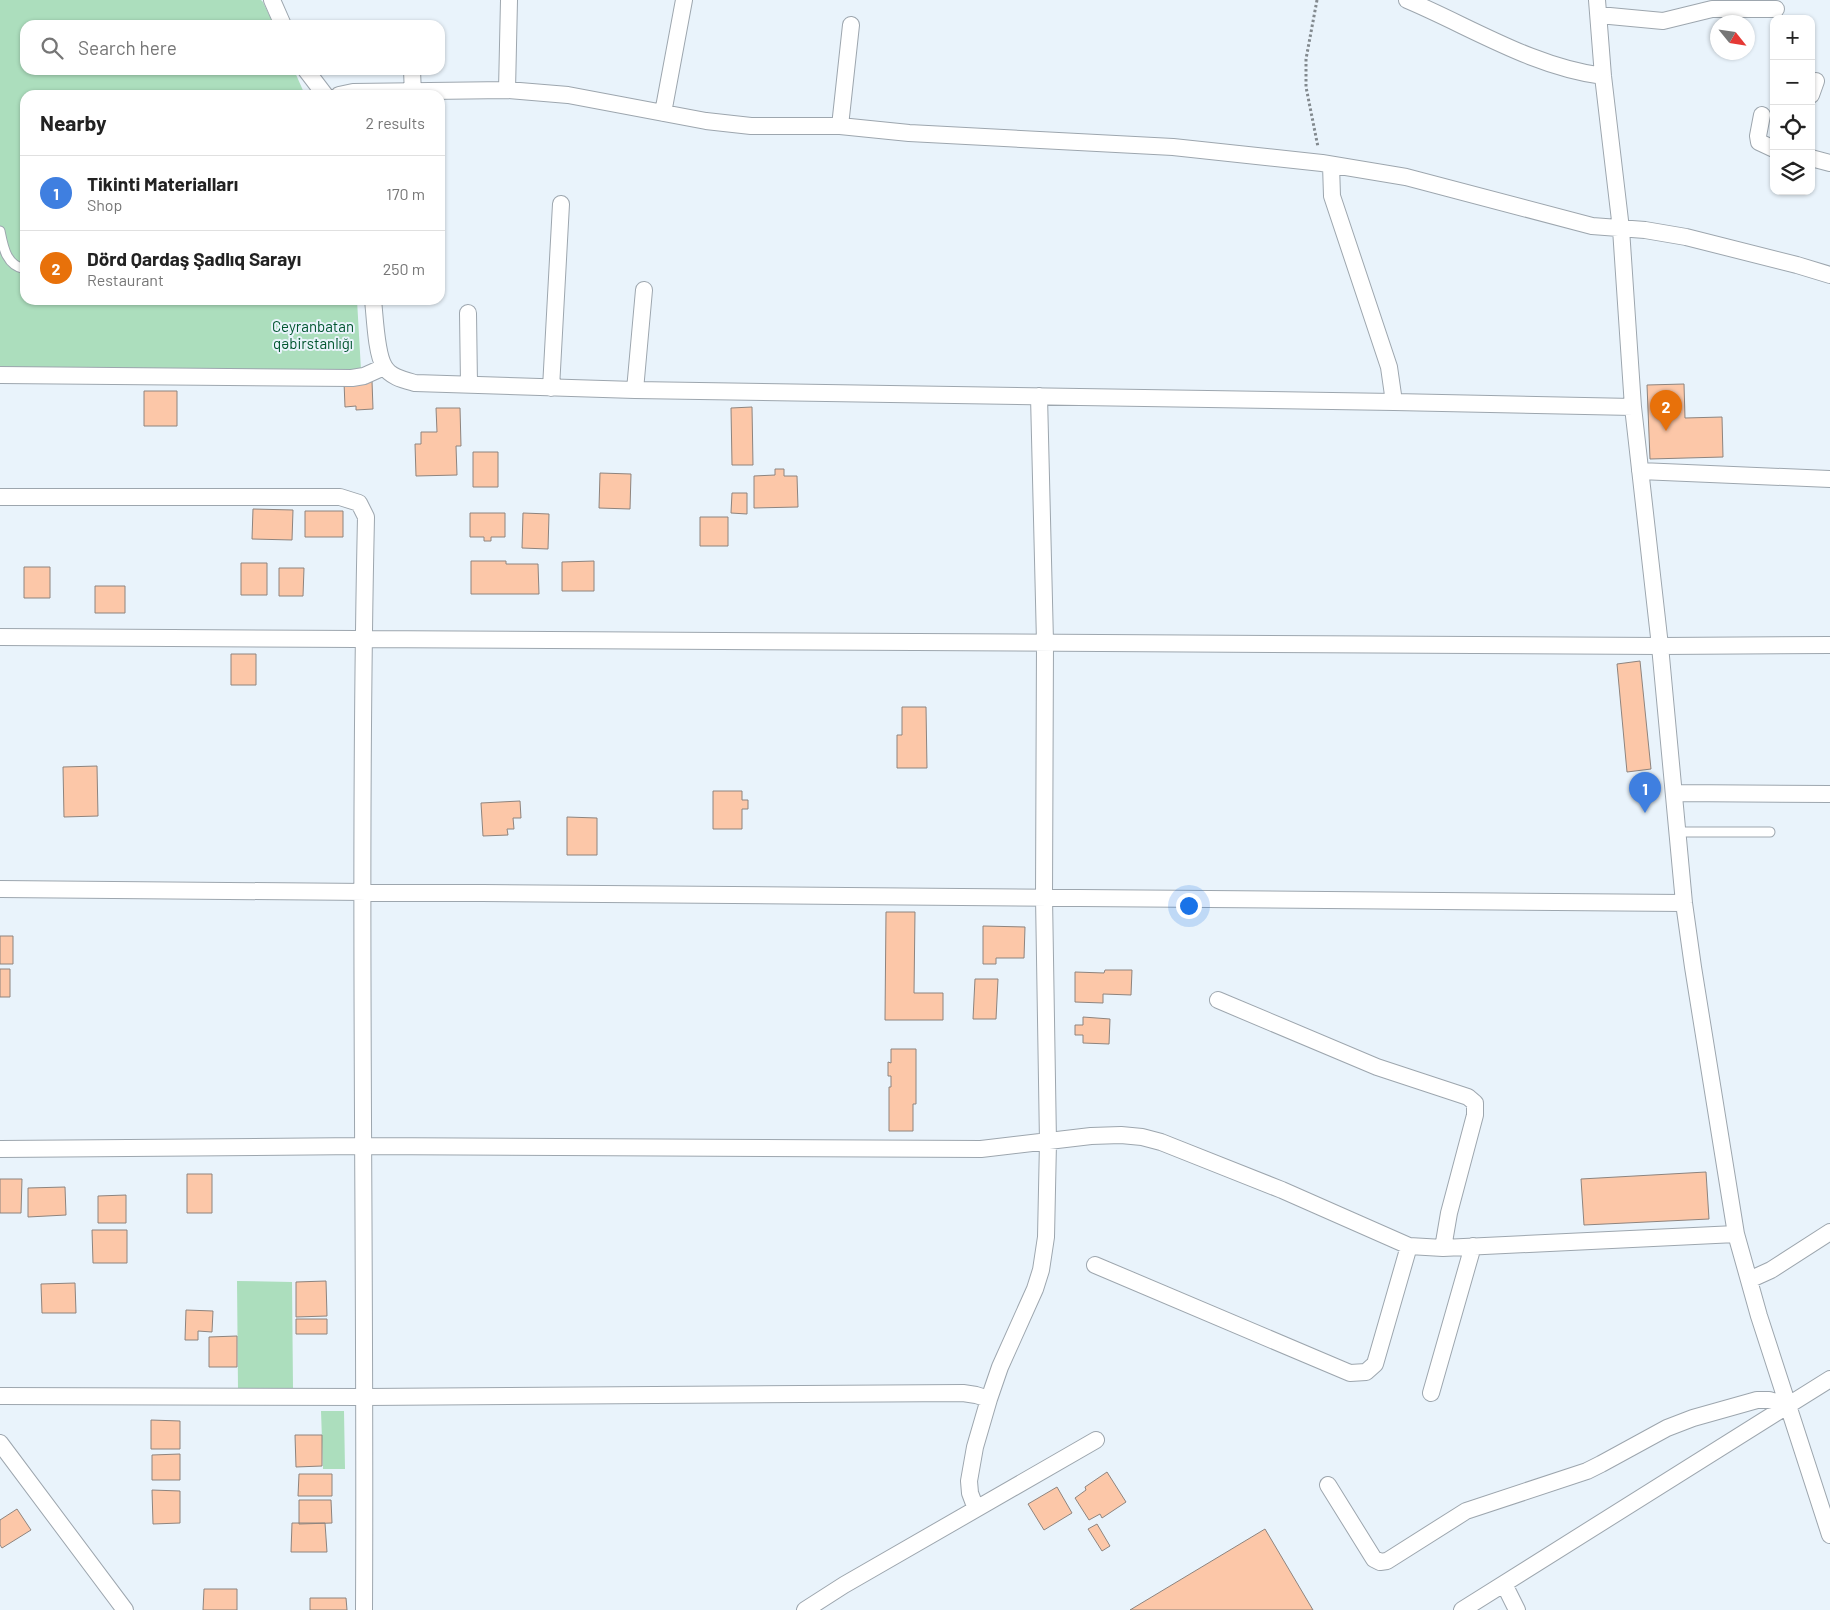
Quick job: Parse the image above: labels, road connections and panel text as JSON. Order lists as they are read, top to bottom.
{
  "parks": ["Ceyranbatan qəbirstanlığı"],
  "north": "bottom right",
  "page": {
    "map_buttons": ["+", "−"],
    "search": "Search here",
    "heading": ["Nearby", "2 results"],
    "list": [
      {
        "mark": "1",
        "name": "Tikinti Materialları",
        "note": "Shop",
        "value": "170 m"
      },
      {
        "mark": "2",
        "name": "Dörd Qardaş Şadlıq Sarayı",
        "note": "Restaurant",
        "value": "250 m"
      }
    ],
    "pins": ["2", "1"]
  }
}
